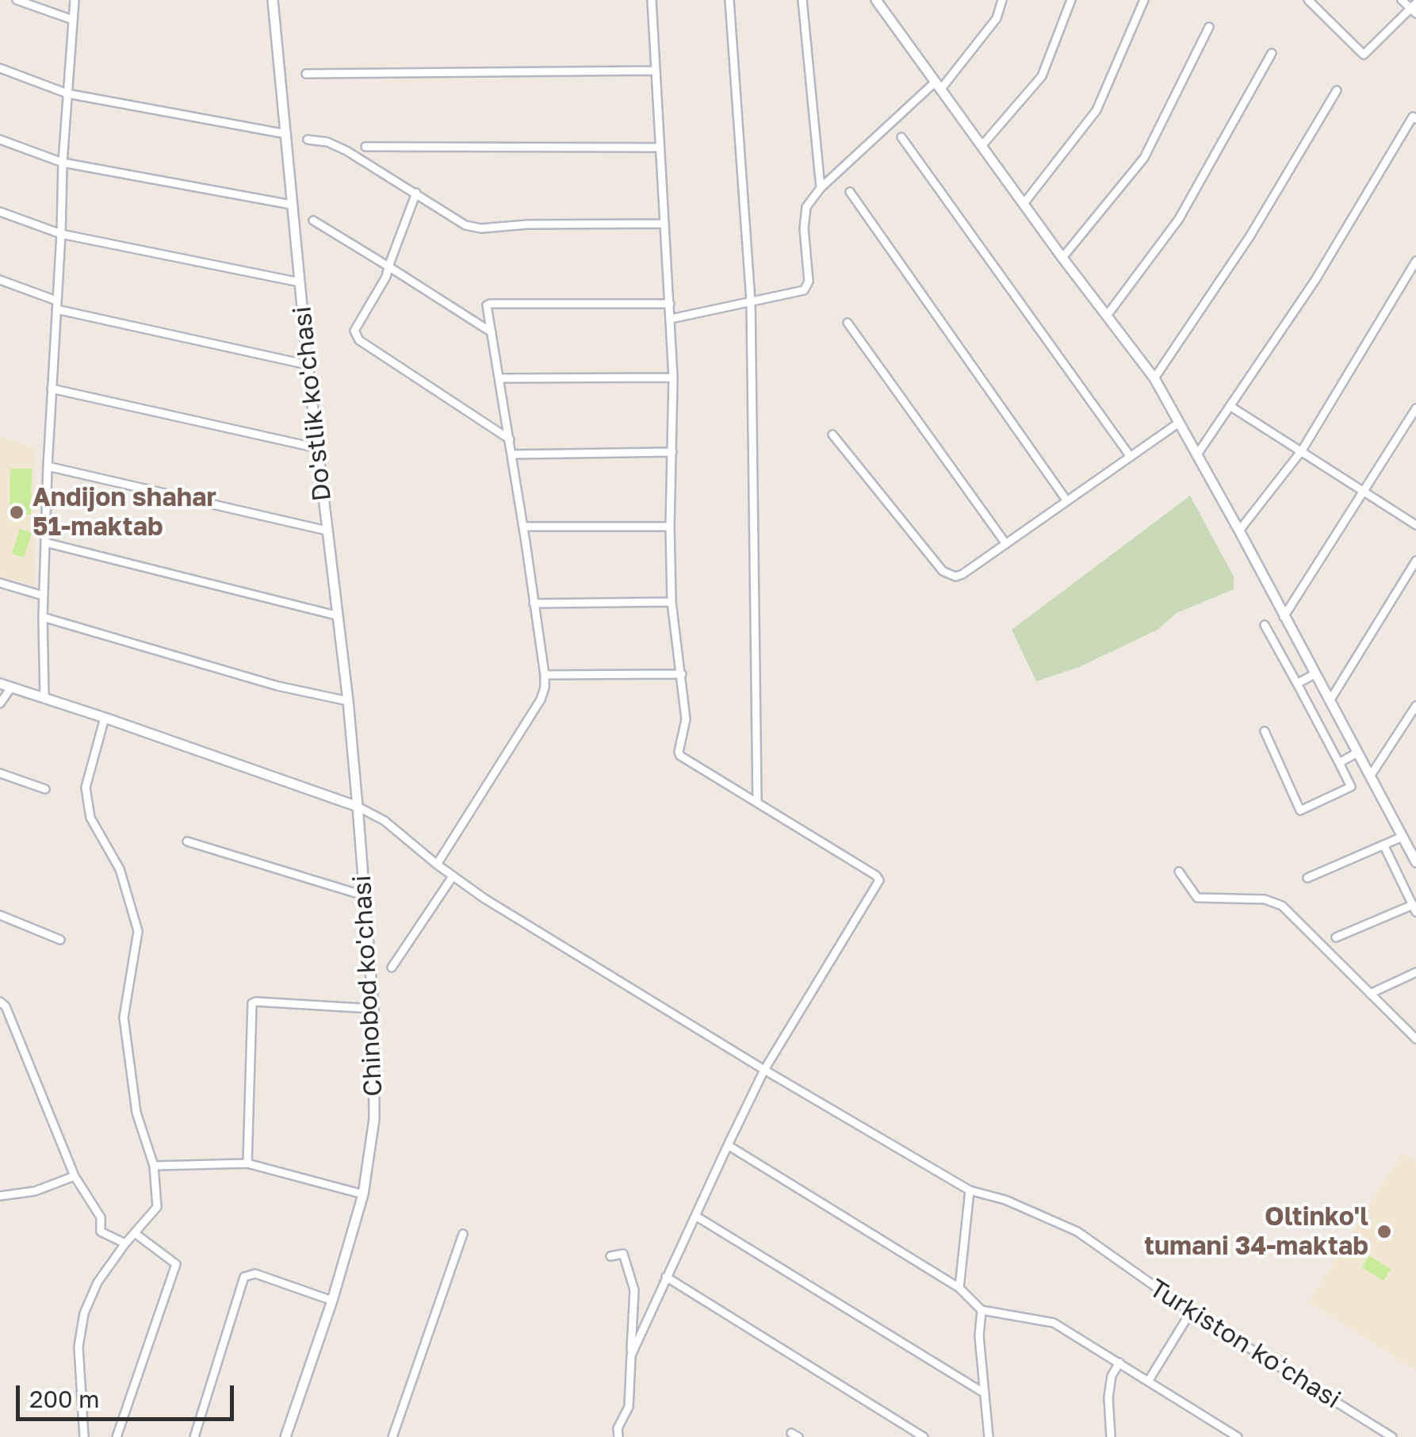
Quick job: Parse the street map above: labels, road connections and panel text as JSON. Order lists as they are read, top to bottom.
{
  "streets": {
    "street": ["Do'stlik ko'chasi", "Chinobod ko'chasi", "Turkiston koʻchasi"]
  },
  "crossings": [
    ["Do'stlik ko'chasi", "Chinobod ko'chasi"],
    ["Do'stlik ko'chasi", "Turkiston koʻchasi"],
    ["Chinobod ko'chasi", "Turkiston koʻchasi"]
  ],
  "places": ["Andijon shahar 51-maktab", "Oltinko'l tumani 34-maktab"],
  "scale_bar": "200 m"
}
